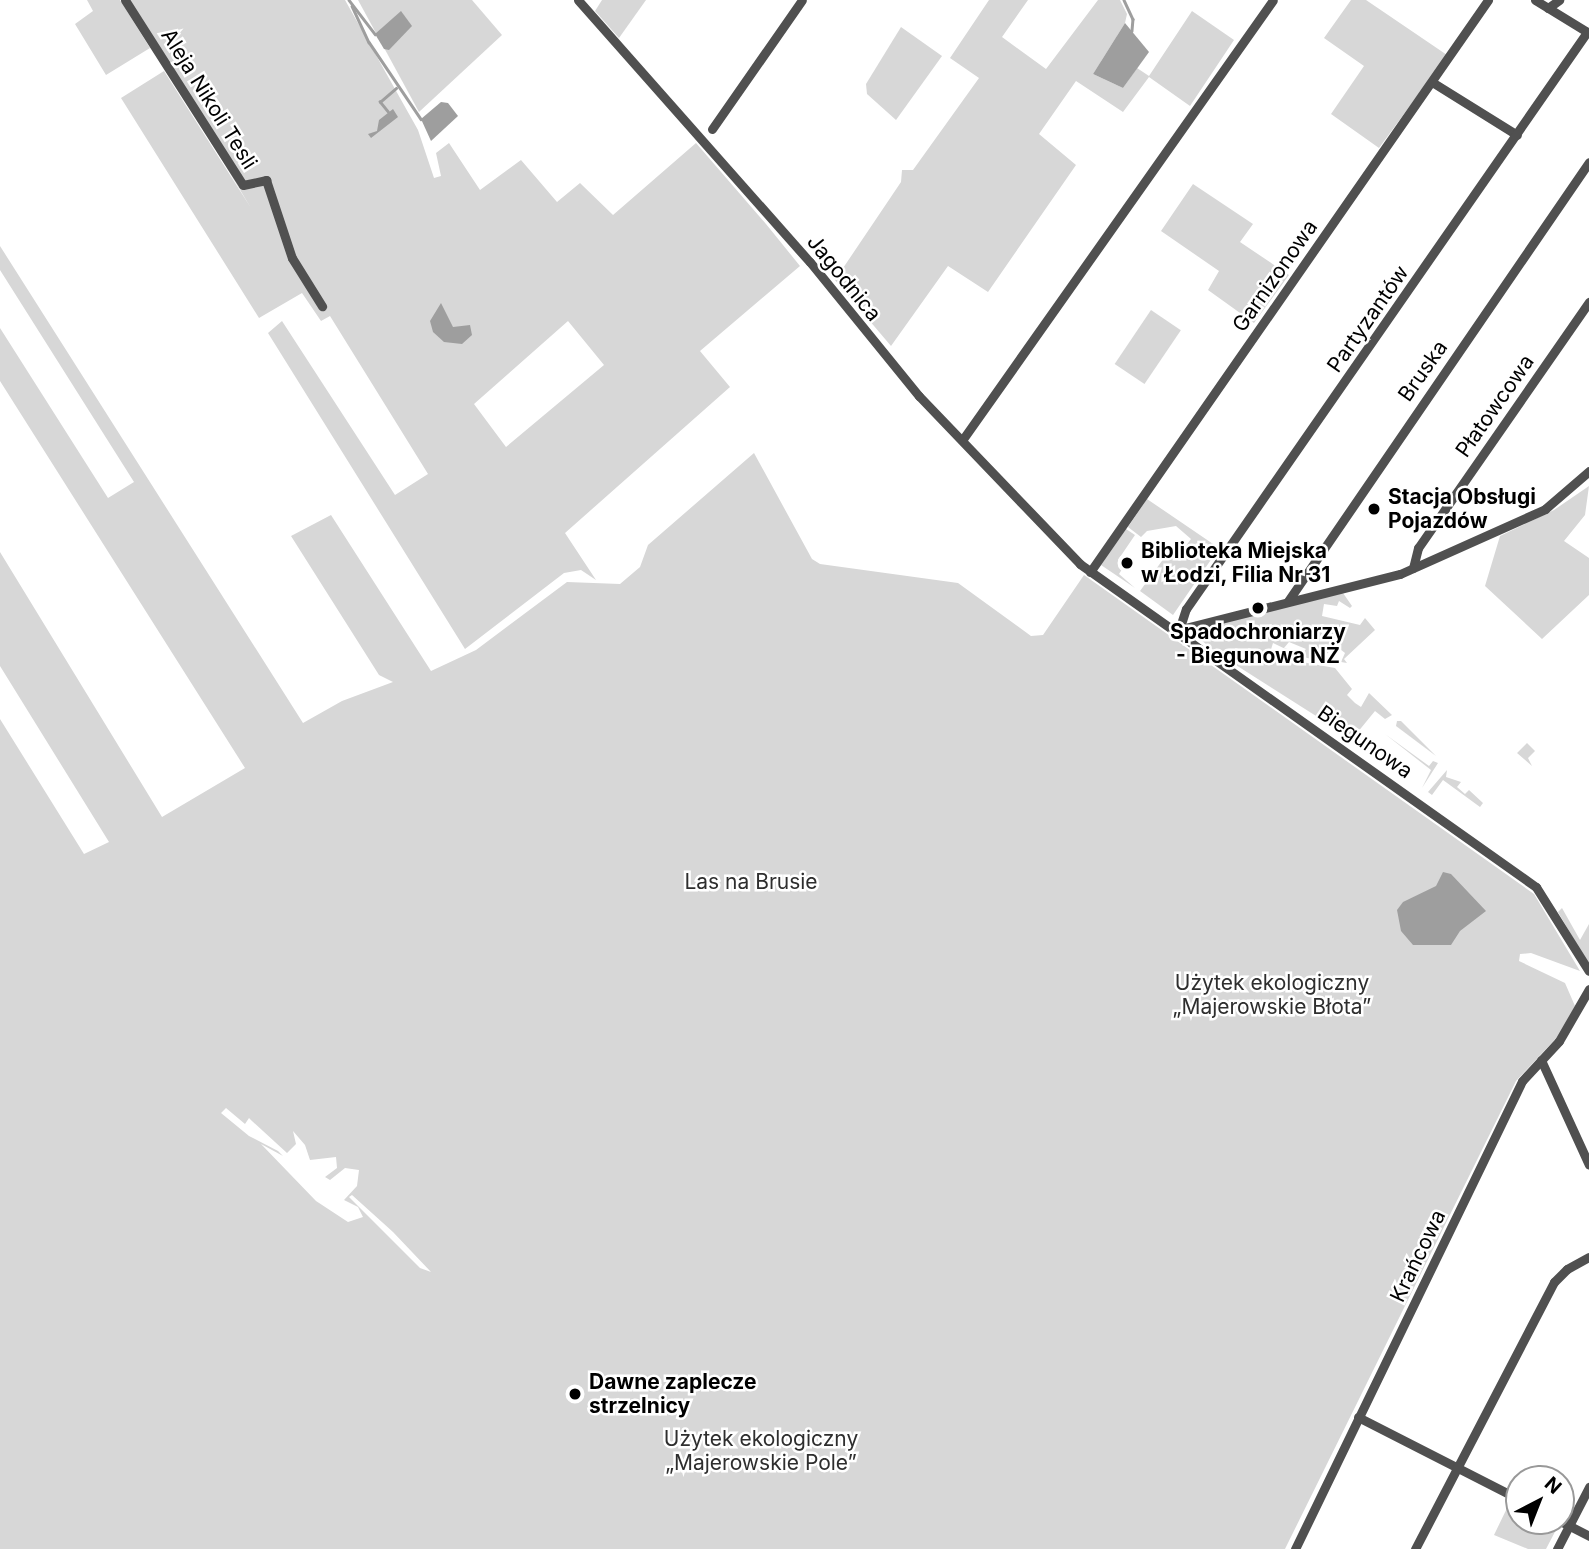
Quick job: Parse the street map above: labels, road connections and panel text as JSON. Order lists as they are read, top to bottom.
{
  "streets": {
    "street": [
      "Aleja Nikoli Tesli",
      "Garnizonowa",
      "Jagodnica",
      "Partyzantów",
      "Bruska",
      "Płatowcowa",
      "Biegunowa",
      "Krańcowa"
    ]
  },
  "crossings": [
    ["Garnizonowa", "Jagodnica"],
    ["Garnizonowa", "Biegunowa"],
    ["Jagodnica", "Biegunowa"],
    ["Partyzantów", "Biegunowa"]
  ],
  "parks": ["Las na Brusie", "Użytek ekologiczny „Majerowskie Błota”", "Użytek ekologiczny „Majerowskie Pole”"],
  "places": [
    "Stacja Obsługi Pojazdów",
    "Biblioteka Miejska w Łodzi, Filia Nr 31",
    "Spadochroniarzy - Biegunowa NŻ",
    "Dawne zaplecze strzelnicy"
  ],
  "north": "top right"
}
